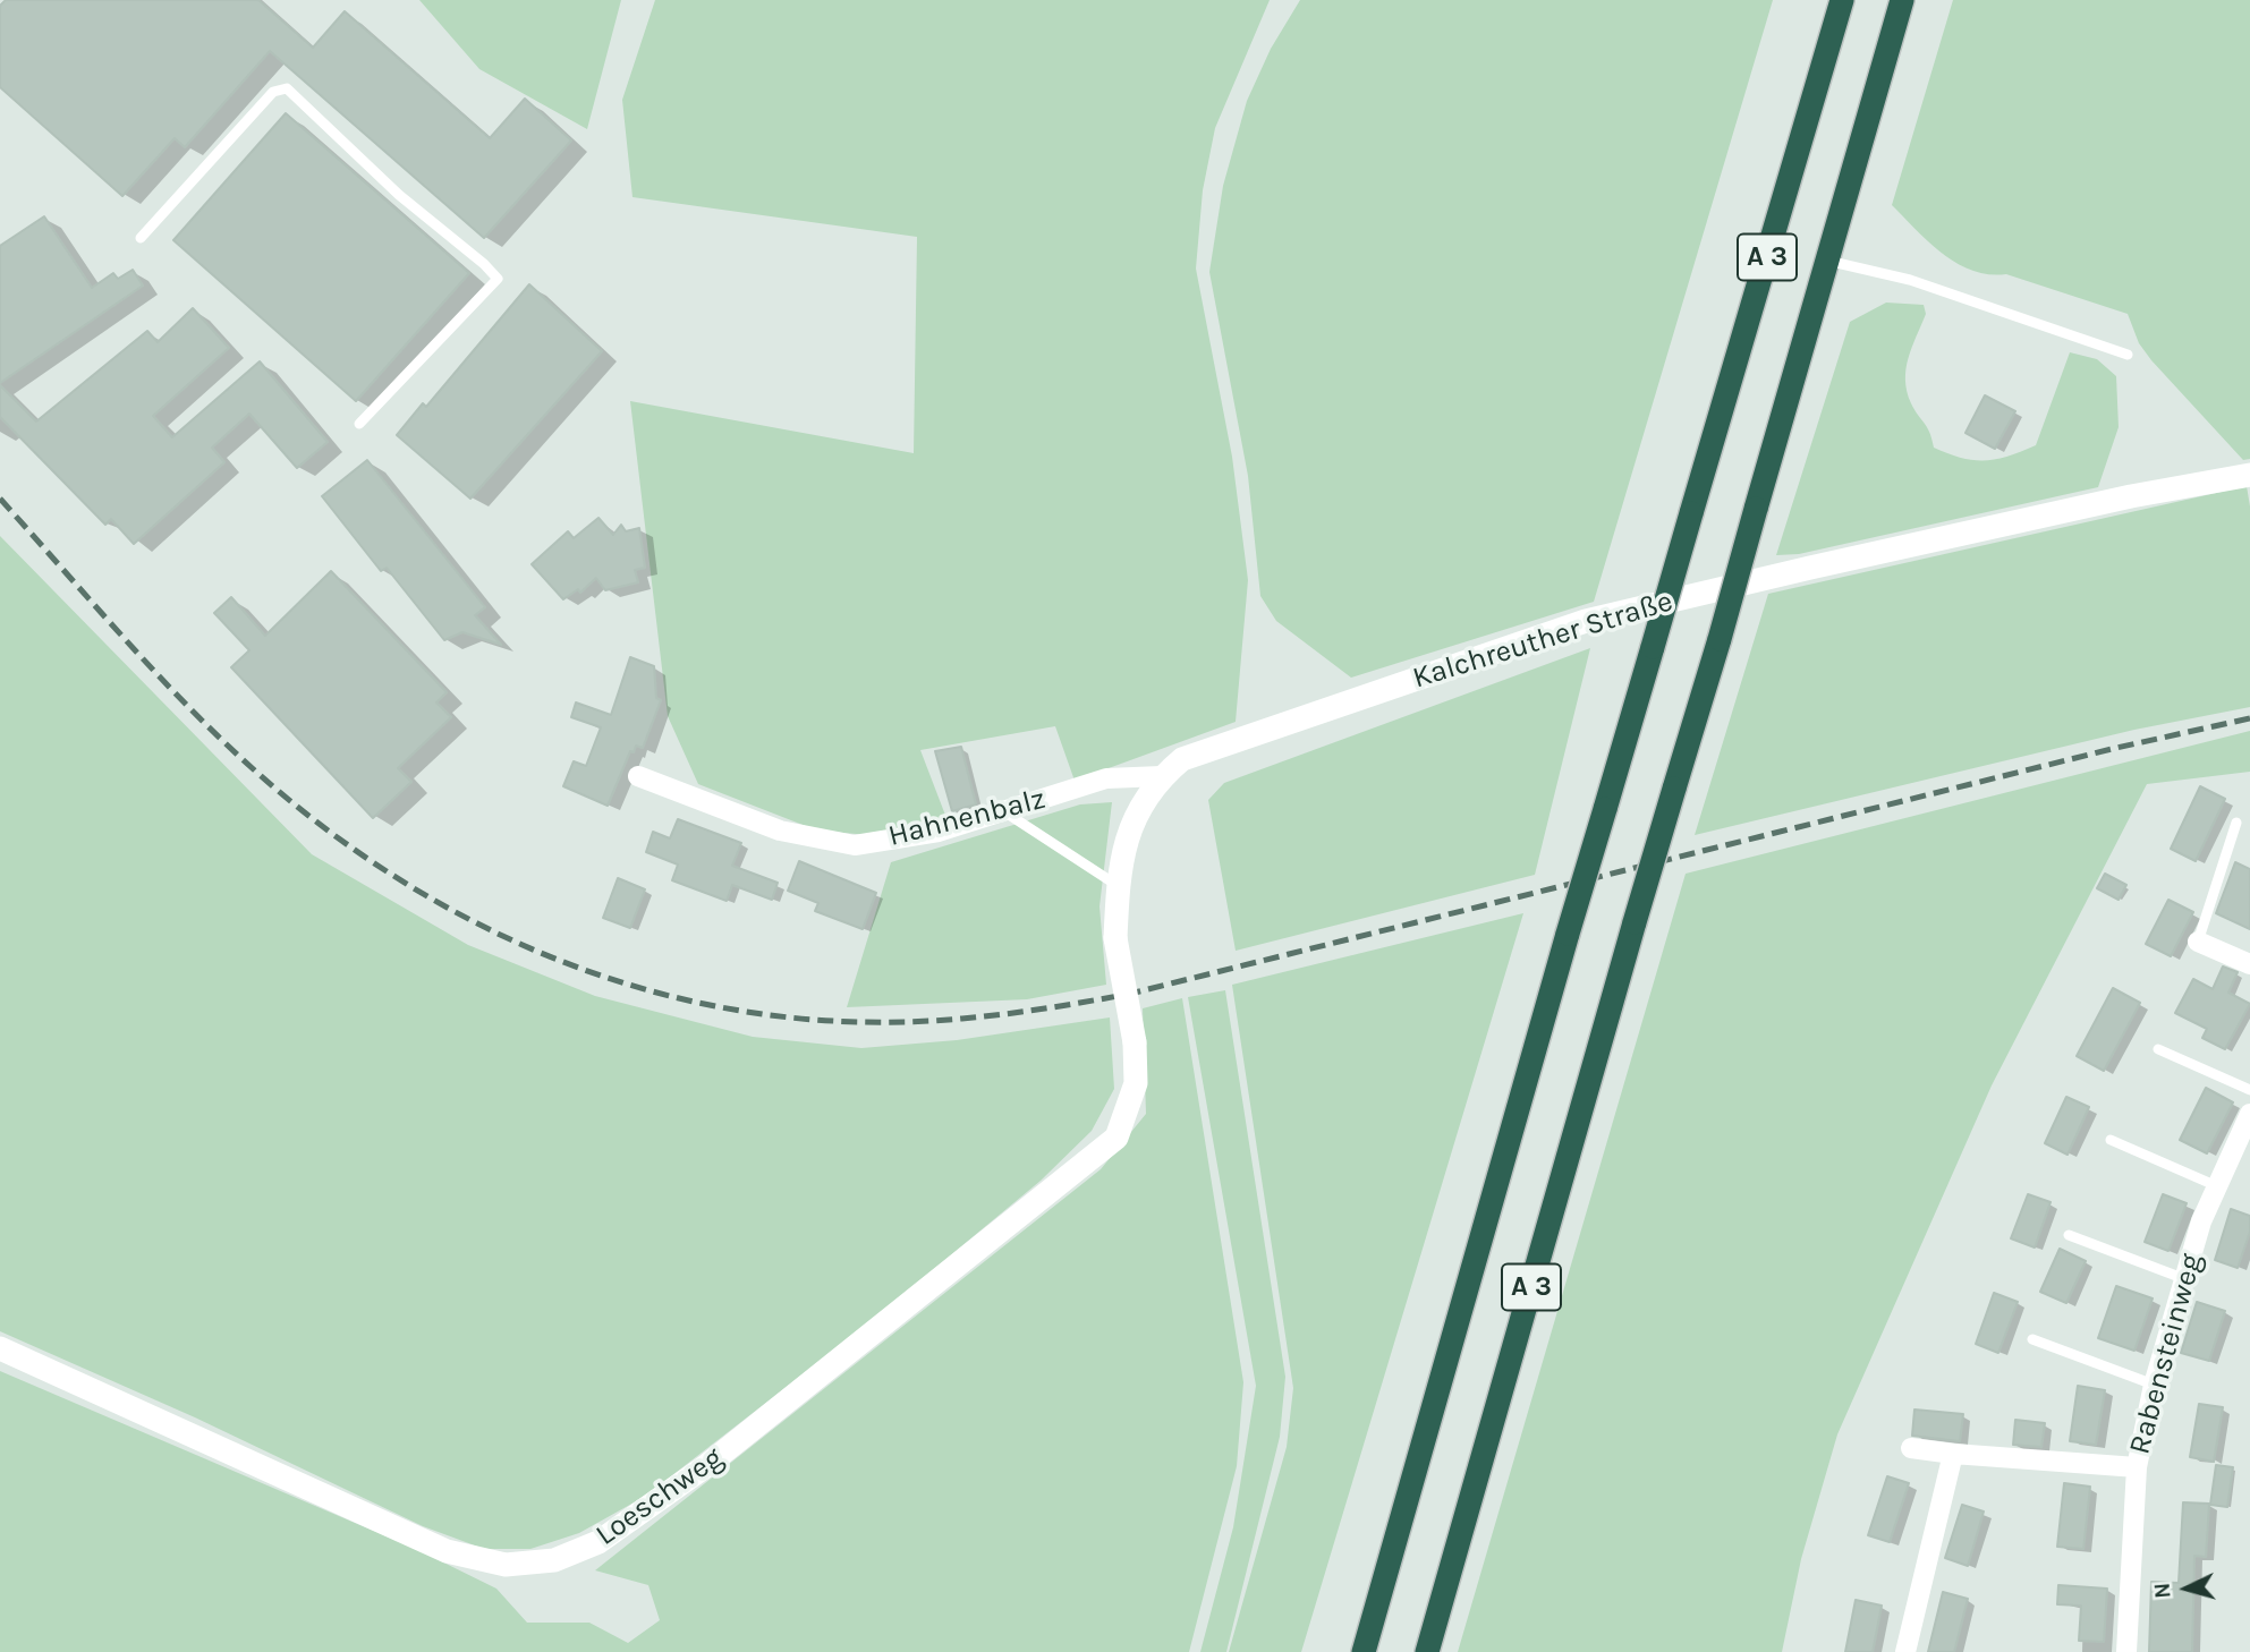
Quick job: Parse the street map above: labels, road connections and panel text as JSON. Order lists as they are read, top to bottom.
{
  "streets": {
    "highway": ["A 3"],
    "street": [
      "Kalchreuther Straße",
      "Hahnenbalz",
      "Rabensteinweg",
      "Loeschweg"
    ]
  },
  "crossings": [
    ["Kalchreuther Straße", "Hahnenbalz"],
    ["Kalchreuther Straße", "Loeschweg"]
  ],
  "north": "left"
}
